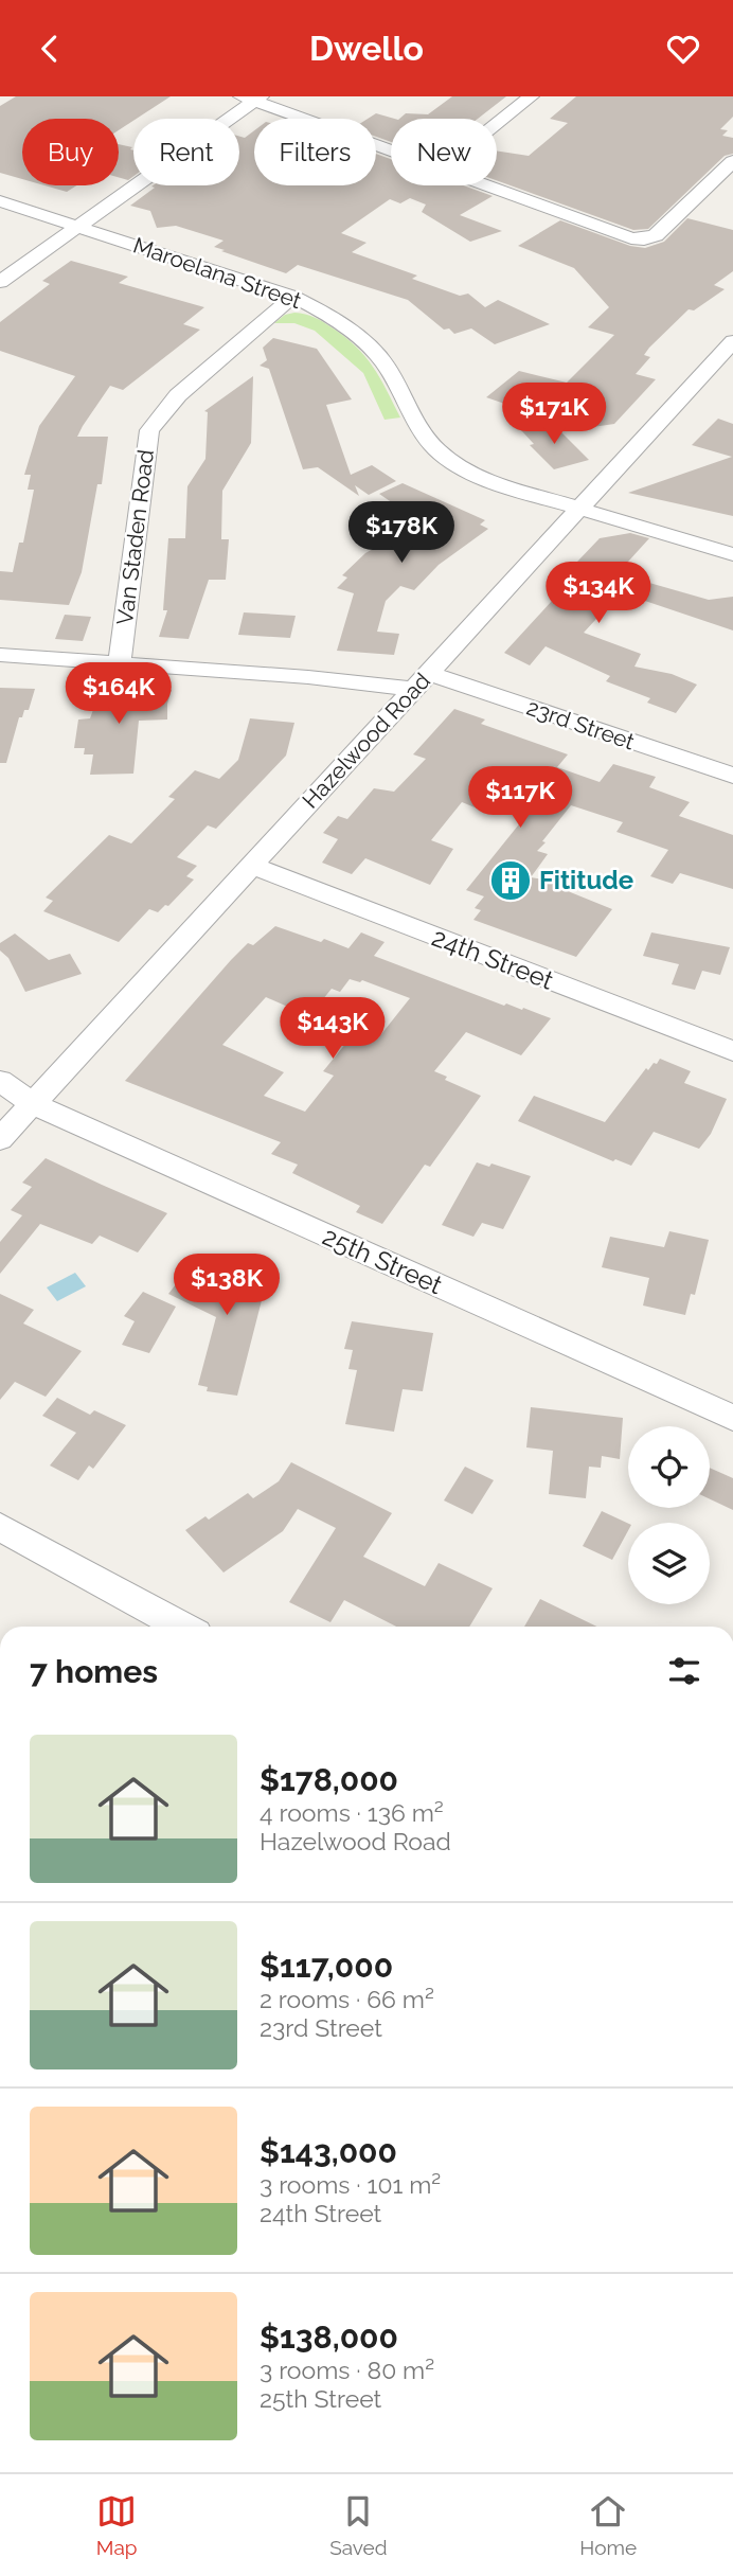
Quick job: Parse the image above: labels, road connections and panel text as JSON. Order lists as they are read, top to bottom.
{
  "streets": {
    "street": [
      "Maroelana Street",
      "Van Staden Road",
      "23rd Street",
      "Hazelwood Road",
      "24th Street",
      "25th Street"
    ]
  },
  "crossings": [
    ["Maroelana Street", "Van Staden Road"],
    ["Maroelana Street", "Hazelwood Road"],
    ["Van Staden Road", "23rd Street"],
    ["23rd Street", "Hazelwood Road"],
    ["Hazelwood Road", "24th Street"],
    ["Hazelwood Road", "25th Street"]
  ],
  "places": {
    "building": ["Fititude"]
  },
  "page": {
    "header": "Dwello",
    "chip": [
      "Buy",
      "Rent",
      "Filters",
      "New"
    ],
    "price": [
      "$171K",
      "$178K",
      "$134K",
      "$164K",
      "$117K",
      "$143K",
      "$138K"
    ],
    "heading": "7 homes",
    "list": [
      {
        "name": "$178,000",
        "note": "4 rooms · 136 m² · Hazelwood Road"
      },
      {
        "name": "$117,000",
        "note": "2 rooms · 66 m² · 23rd Street"
      },
      {
        "name": "$143,000",
        "note": "3 rooms · 101 m² · 24th Street"
      },
      {
        "name": "$138,000",
        "note": "3 rooms · 80 m² · 25th Street"
      }
    ],
    "tabs": ["Map", "Saved", "Home"]
  }
}
